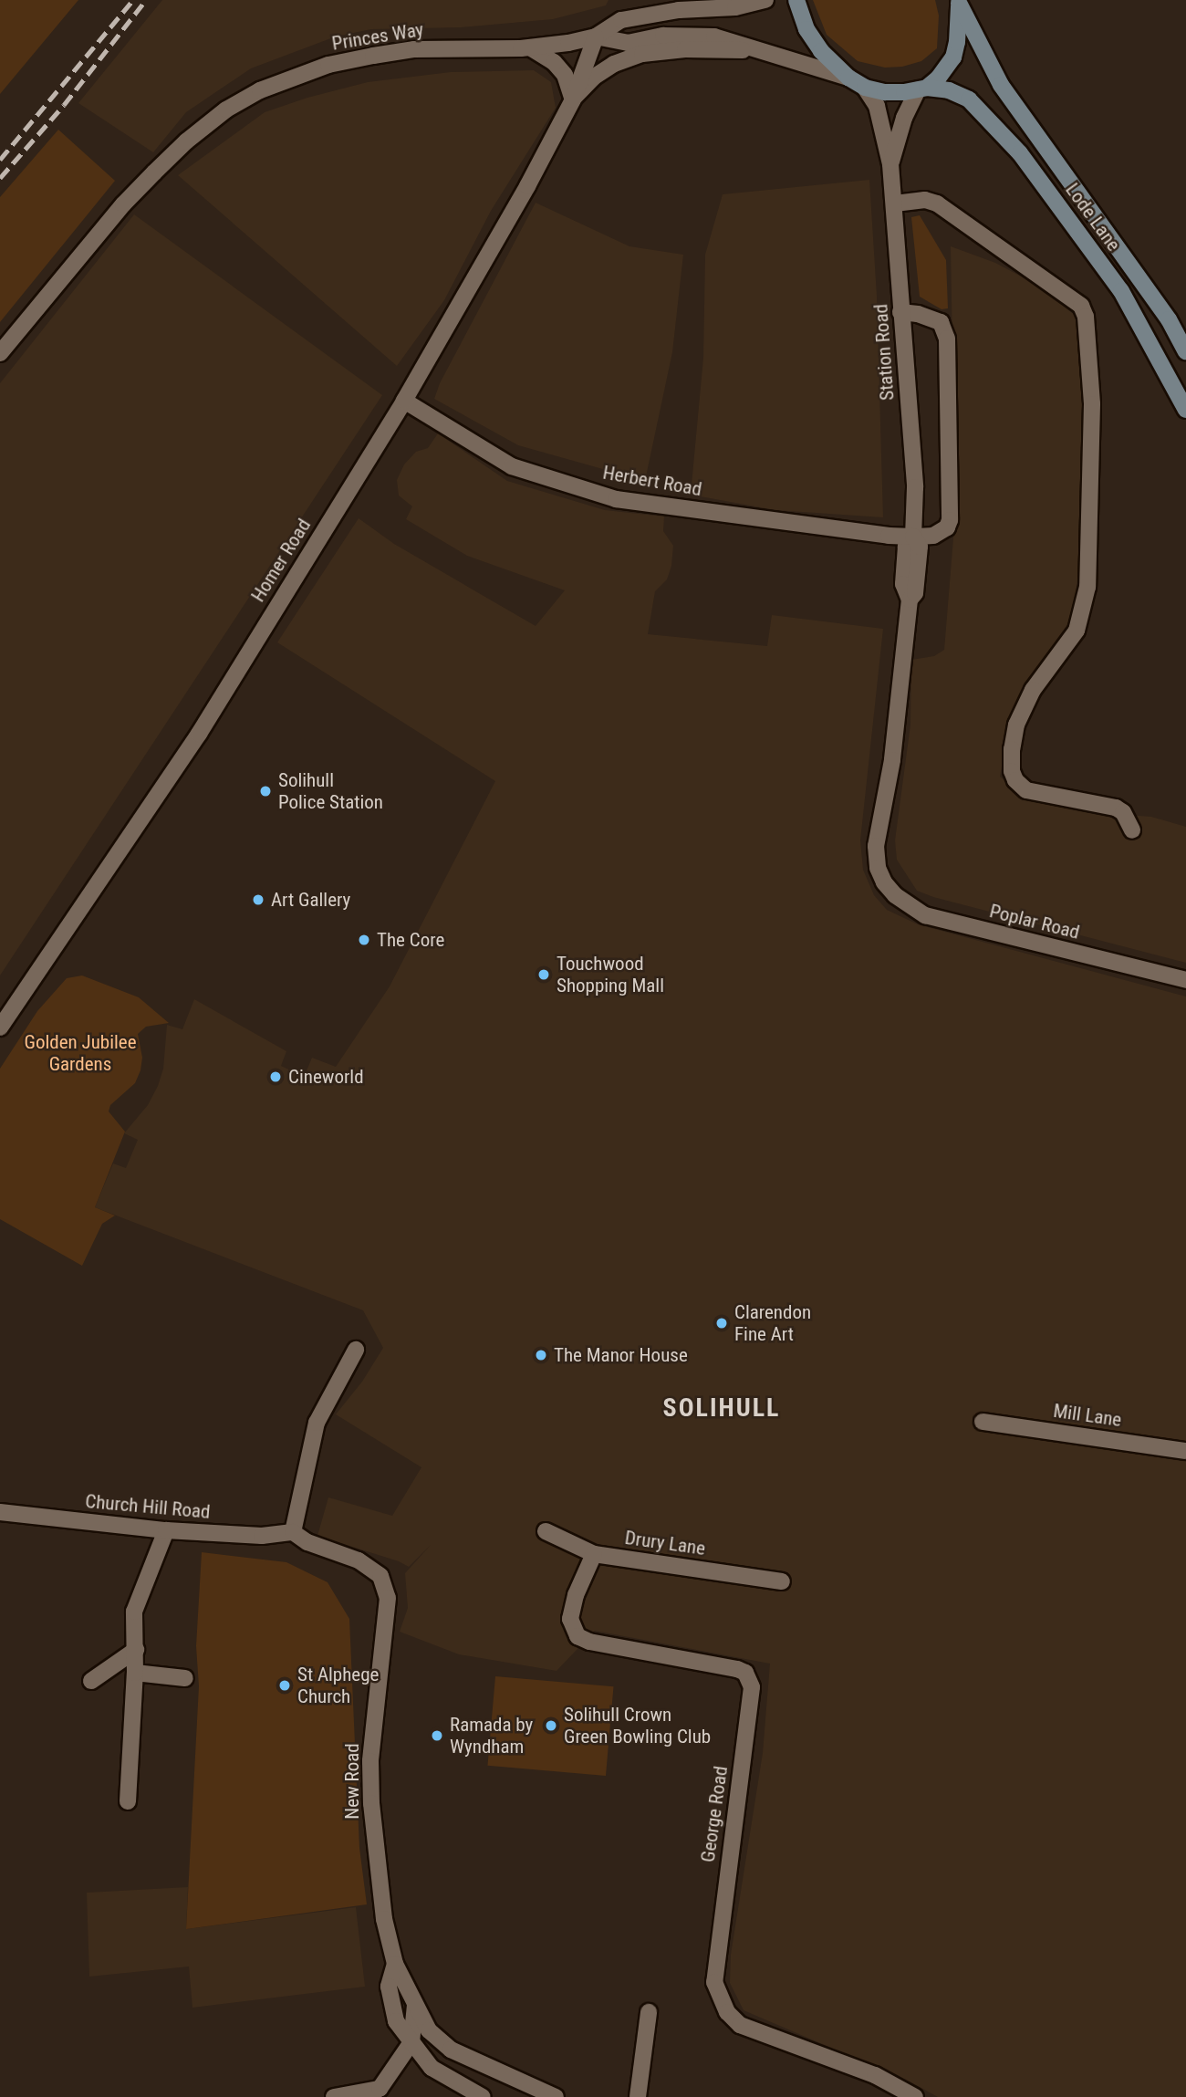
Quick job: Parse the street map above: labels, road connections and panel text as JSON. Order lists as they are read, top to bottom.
{
  "streets": {
    "main road": ["Lode Lane"],
    "street": [
      "Princes Way",
      "Station Road",
      "Herbert Road",
      "Homer Road",
      "Poplar Road",
      "Mill Lane",
      "Church Hill Road",
      "Drury Lane",
      "New Road",
      "George Road"
    ]
  },
  "crossings": [
    ["Princes Way", "Homer Road"],
    ["Lode Lane", "Station Road"],
    ["Station Road", "Herbert Road"],
    ["Station Road", "Poplar Road"],
    ["Herbert Road", "Homer Road"],
    ["Church Hill Road", "New Road"],
    ["Drury Lane", "George Road"]
  ],
  "districts": ["SOLIHULL"],
  "parks": ["Golden Jubilee Gardens"],
  "places": [
    "Solihull Police Station",
    "Art Gallery",
    "The Core",
    "Touchwood Shopping Mall",
    "Cineworld",
    "Clarendon Fine Art",
    "The Manor House",
    "St Alphege Church",
    "Solihull Crown Green Bowling Club",
    "Ramada by Wyndham"
  ]
}
